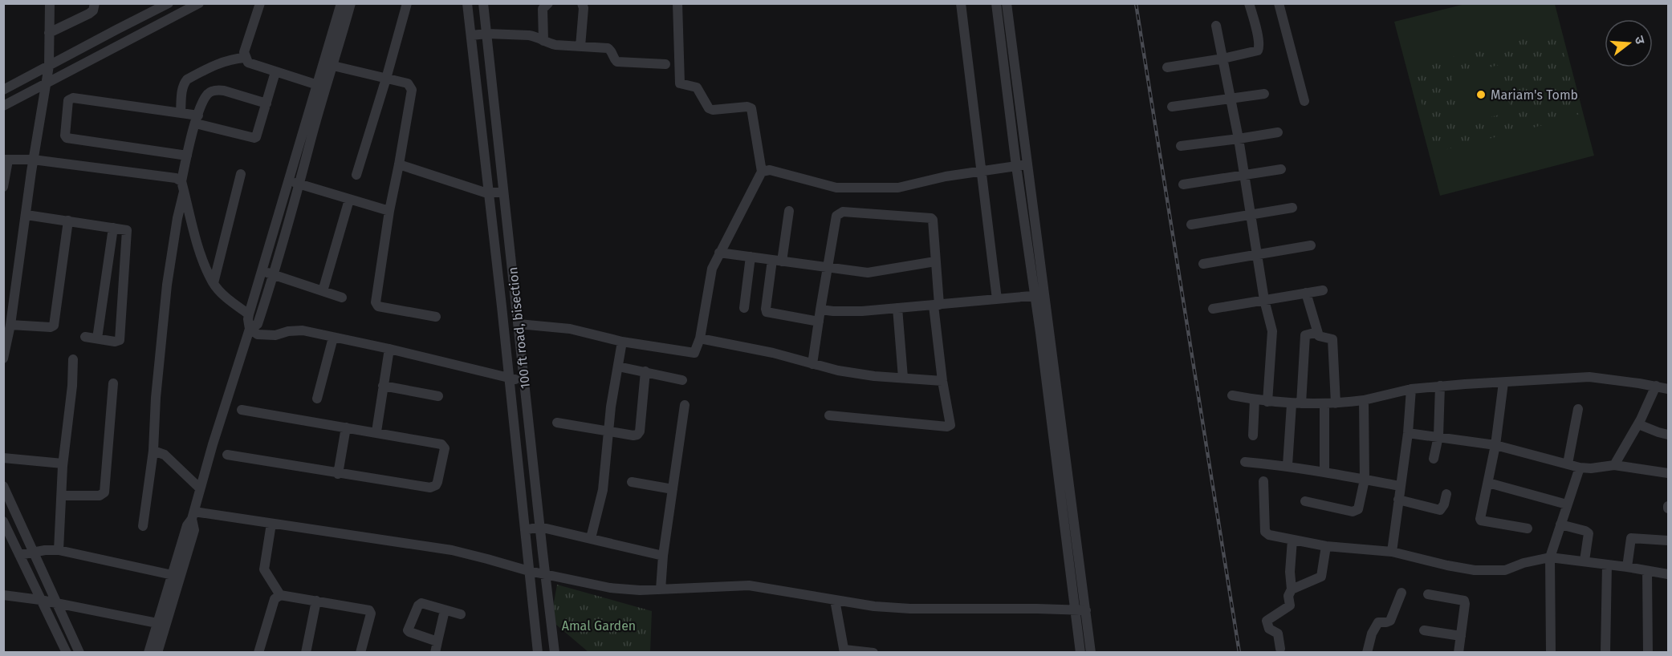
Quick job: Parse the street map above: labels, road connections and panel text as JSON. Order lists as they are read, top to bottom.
{
  "streets": {
    "street": ["100 ft road, bisection"]
  },
  "parks": ["Amal Garden"],
  "places": ["Mariam's Tomb"],
  "north": "right"
}
